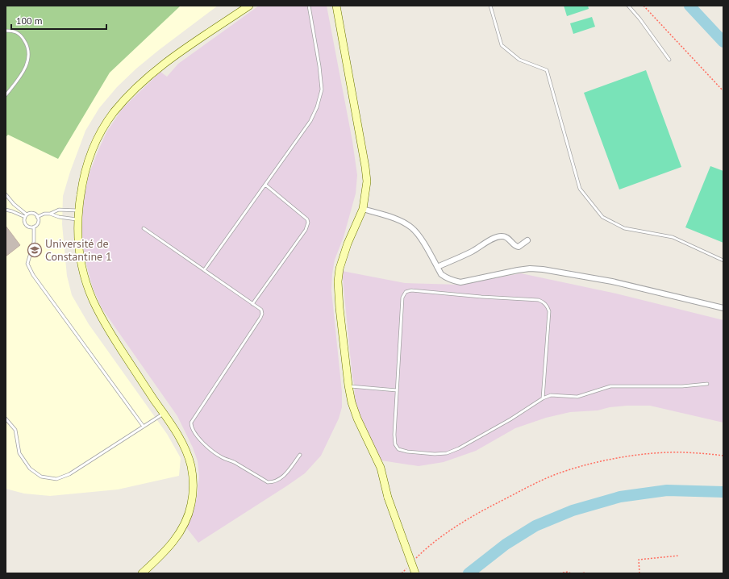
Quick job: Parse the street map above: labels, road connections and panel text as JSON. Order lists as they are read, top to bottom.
{
  "places": {
    "school or university": ["Université de Constantine 1"]
  },
  "scale_bar": "100 m"
}
